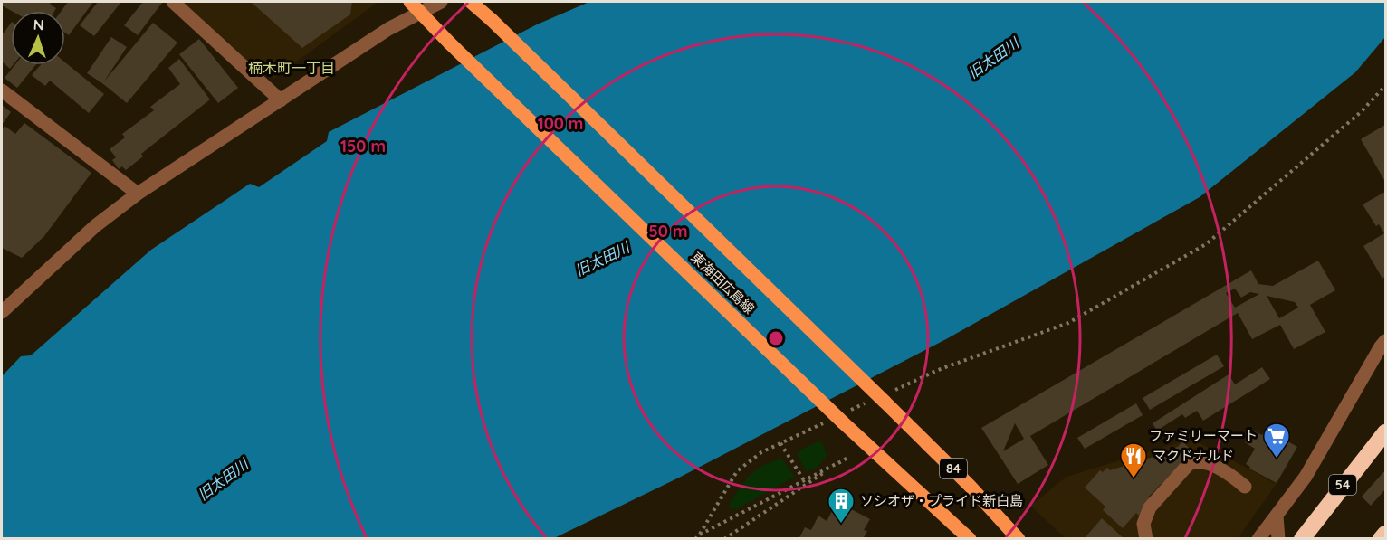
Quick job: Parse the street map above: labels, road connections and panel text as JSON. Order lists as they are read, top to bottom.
{
  "streets": {
    "highway": ["54"],
    "main road": ["東海田広島線", "84"]
  },
  "districts": ["楠木町一丁目"],
  "water": ["旧太田川"],
  "places": {
    "supermarket": ["ファミリーマート"],
    "restaurant": ["マクドナルド"],
    "building": ["ソシオザ・プライド新白島"]
  },
  "north": "top",
  "rings": ["100 m", "150 m", "50 m"]
}
